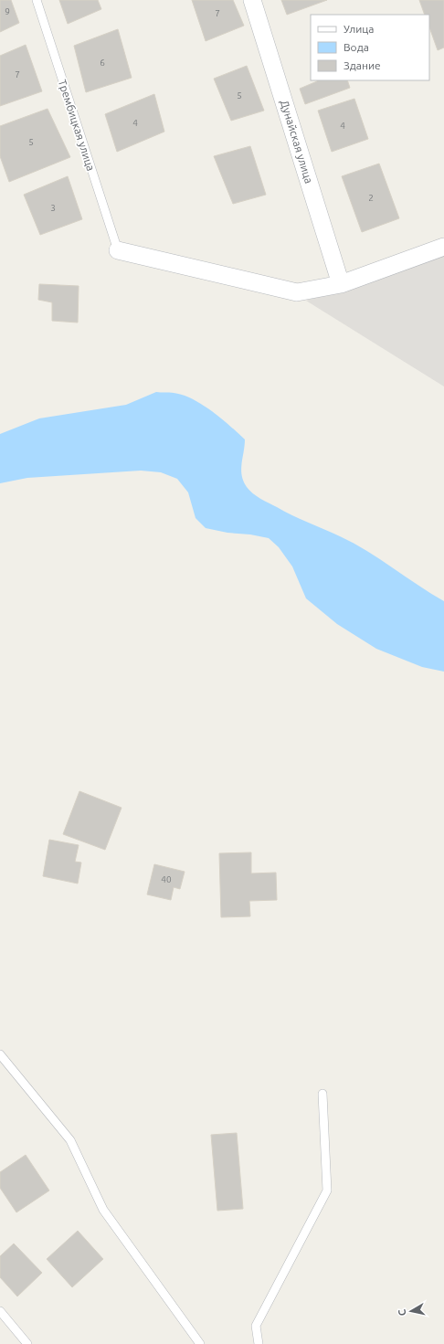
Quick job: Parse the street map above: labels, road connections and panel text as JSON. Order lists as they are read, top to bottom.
{
  "streets": {
    "street": ["Дунайская улица"],
    "lane": ["Трембицкая улица"]
  },
  "house_numbers": [
    "9",
    "7",
    "6",
    "7",
    "5",
    "4",
    "4",
    "5",
    "2",
    "3",
    "40"
  ],
  "legend": ["Улица", "Вода", "Здание"],
  "north": "left"
}
